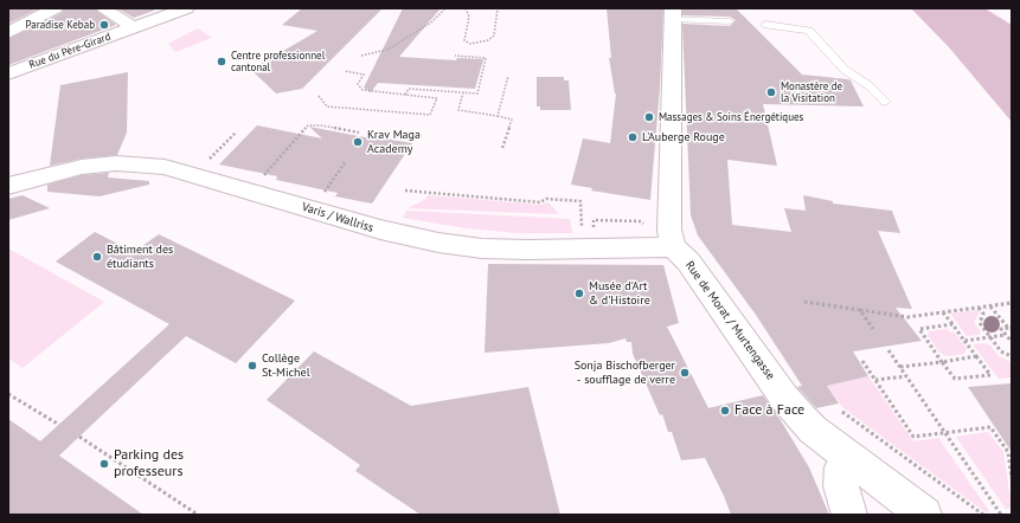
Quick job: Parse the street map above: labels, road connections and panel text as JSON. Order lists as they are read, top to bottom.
{
  "streets": {
    "street": ["Rue du Père-Girard", "Varis / Wallriss", "Rue de Morat / Murtengasse"]
  },
  "crossings": [
    ["Varis / Wallriss", "Rue de Morat / Murtengasse"]
  ],
  "places": [
    "Paradise Kebab",
    "Centre professionnel cantonal",
    "Monastère de la Visitation",
    "Massages & Soins Énergétiques",
    "L'Auberge Rouge",
    "Krav Maga Academy",
    "Bâtiment des étudiants",
    "Musée d'Art & d'Histoire",
    "Collège St-Michel",
    "Sonja Bischofberger - soufflage de verre",
    "Face à Face",
    "Parking des professeurs"
  ]
}
